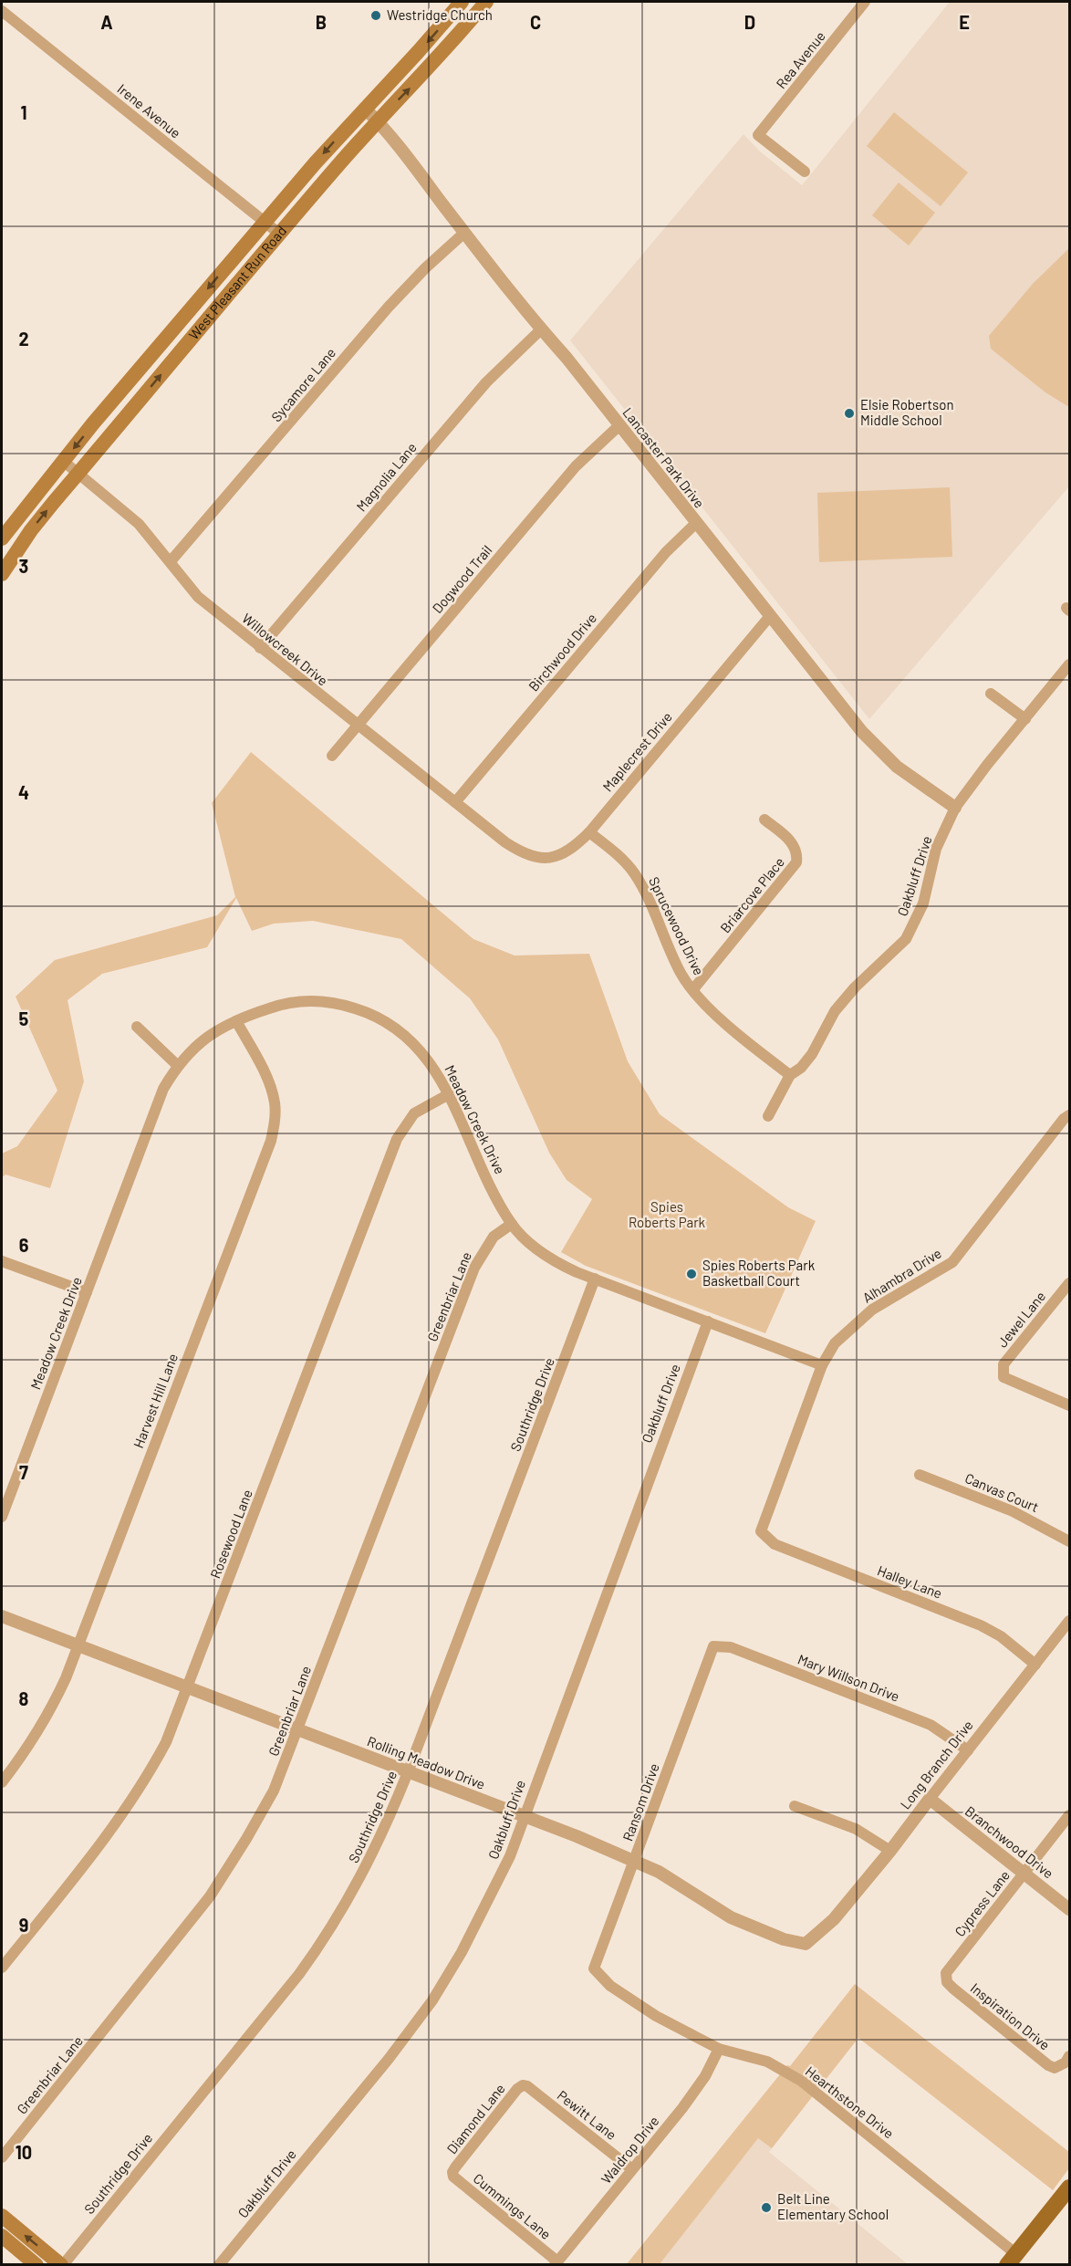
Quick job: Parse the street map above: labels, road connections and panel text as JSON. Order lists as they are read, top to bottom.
{
  "streets": {
    "main road": ["West Pleasant Run Road"],
    "street": [
      "Rea Avenue",
      "Irene Avenue",
      "Sycamore Lane",
      "Lancaster Park Drive",
      "Magnolia Lane",
      "Dogwood Trail",
      "Willowcreek Drive",
      "Birchwood Drive",
      "Maplecrest Drive",
      "Oakbluff Drive",
      "Briarcove Place",
      "Sprucewood Drive",
      "Meadow Creek Drive",
      "Alhambra Drive",
      "Greenbriar Lane",
      "Jewel Lane",
      "Harvest Hill Lane",
      "Southridge Drive",
      "Canvas Court",
      "Rosewood Lane",
      "Halley Lane",
      "Mary Willson Drive",
      "Rolling Meadow Drive",
      "Long Branch Drive",
      "Ransom Drive",
      "Branchwood Drive",
      "Cypress Lane",
      "Inspiration Drive",
      "Hearthstone Drive",
      "Pewitt Lane",
      "Diamond Lane",
      "Waldrop Drive",
      "Cummings Lane"
    ]
  },
  "crossings": [
    ["Irene Avenue", "West Pleasant Run Road"],
    ["West Pleasant Run Road", "Lancaster Park Drive"],
    ["West Pleasant Run Road", "Willowcreek Drive"],
    ["Sycamore Lane", "Lancaster Park Drive"],
    ["Sycamore Lane", "Willowcreek Drive"],
    ["Lancaster Park Drive", "Magnolia Lane"],
    ["Lancaster Park Drive", "Dogwood Trail"],
    ["Lancaster Park Drive", "Birchwood Drive"],
    ["Lancaster Park Drive", "Maplecrest Drive"],
    ["Lancaster Park Drive", "Oakbluff Drive"],
    ["Magnolia Lane", "Willowcreek Drive"],
    ["Dogwood Trail", "Willowcreek Drive"],
    ["Willowcreek Drive", "Birchwood Drive"],
    ["Willowcreek Drive", "Maplecrest Drive"],
    ["Maplecrest Drive", "Sprucewood Drive"],
    ["Oakbluff Drive", "Sprucewood Drive"],
    ["Oakbluff Drive", "Meadow Creek Drive"],
    ["Oakbluff Drive", "Rolling Meadow Drive"],
    ["Briarcove Place", "Sprucewood Drive"],
    ["Meadow Creek Drive", "Alhambra Drive"],
    ["Meadow Creek Drive", "Greenbriar Lane"],
    ["Meadow Creek Drive", "Harvest Hill Lane"],
    ["Meadow Creek Drive", "Southridge Drive"],
    ["Meadow Creek Drive", "Rosewood Lane"],
    ["Alhambra Drive", "Halley Lane"],
    ["Greenbriar Lane", "Rolling Meadow Drive"],
    ["Harvest Hill Lane", "Rolling Meadow Drive"],
    ["Southridge Drive", "Rolling Meadow Drive"],
    ["Rosewood Lane", "Rolling Meadow Drive"],
    ["Halley Lane", "Long Branch Drive"],
    ["Mary Willson Drive", "Long Branch Drive"],
    ["Mary Willson Drive", "Ransom Drive"],
    ["Rolling Meadow Drive", "Long Branch Drive"],
    ["Rolling Meadow Drive", "Ransom Drive"],
    ["Long Branch Drive", "Branchwood Drive"],
    ["Ransom Drive", "Hearthstone Drive"],
    ["Branchwood Drive", "Cypress Lane"],
    ["Cypress Lane", "Inspiration Drive"],
    ["Hearthstone Drive", "Waldrop Drive"],
    ["Pewitt Lane", "Diamond Lane"],
    ["Pewitt Lane", "Waldrop Drive"],
    ["Diamond Lane", "Cummings Lane"],
    ["Waldrop Drive", "Cummings Lane"]
  ],
  "parks": ["Spies Roberts Park"],
  "places": [
    "Westridge Church",
    "Elsie Robertson Middle School",
    "Spies Roberts Park Basketball Court",
    "Belt Line Elementary School"
  ],
  "grid": {
    "columns": [
      "A",
      "B",
      "C",
      "D",
      "E"
    ],
    "rows": [
      "1",
      "2",
      "3",
      "4",
      "5",
      "6",
      "7",
      "8",
      "9",
      "10"
    ]
  }
}
